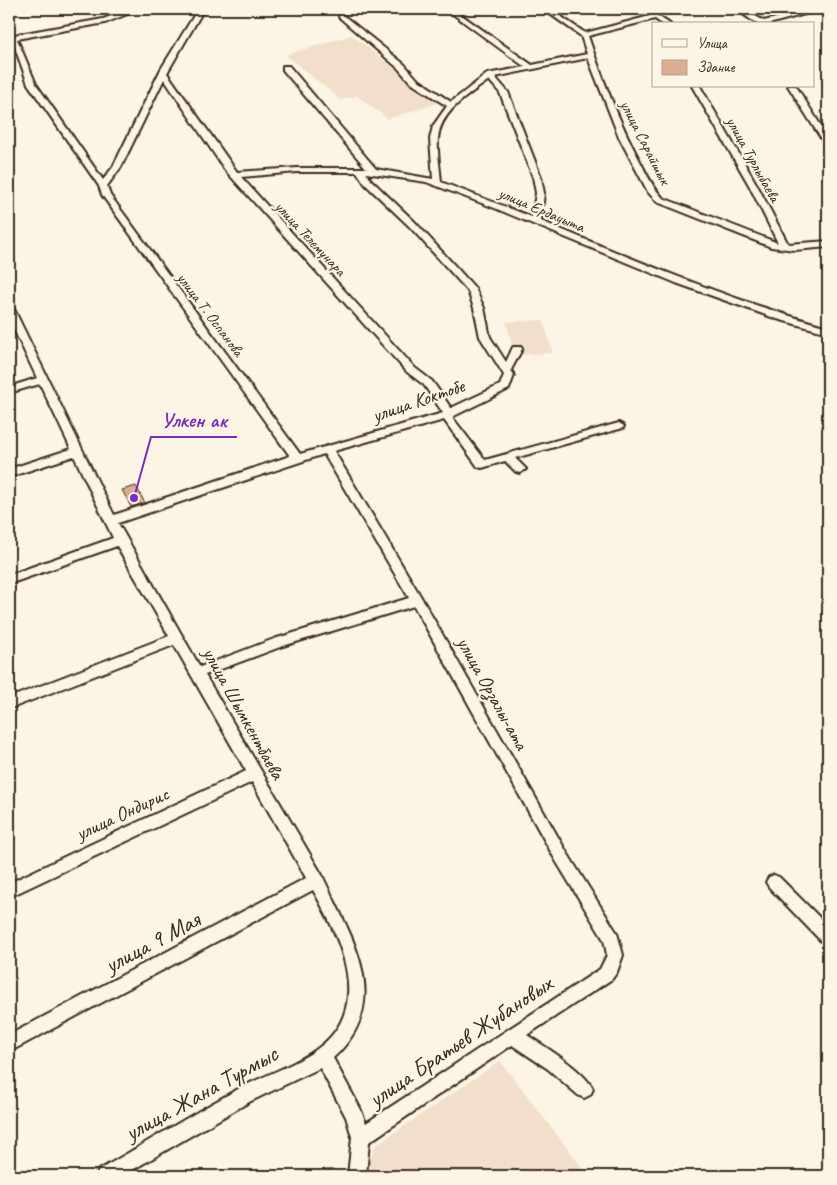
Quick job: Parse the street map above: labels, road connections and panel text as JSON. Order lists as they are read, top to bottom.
{
  "streets": {
    "street": [
      "улица Сарайшык",
      "улица Турлыбаева",
      "улица Ердауыта",
      "улица Телемунара",
      "улица Т. Оспанова",
      "улица Коктобе",
      "улица Орзалы-ата",
      "улица Шымкентбаева",
      "улица Ондирис",
      "улица 9 Мая",
      "улица Братьев Жубановых",
      "улица Жана Турмыс"
    ]
  },
  "crossings": [
    ["улица Сарайшык", "улица Турлыбаева"],
    ["улица Ердауыта", "улица Телемунара"],
    ["улица Телемунара", "улица Коктобе"],
    ["улица Т. Оспанова", "улица Коктобе"],
    ["улица Коктобе", "улица Орзалы-ата"],
    ["улица Коктобе", "улица Шымкентбаева"],
    ["улица Орзалы-ата", "улица Братьев Жубановых"],
    ["улица Шымкентбаева", "улица Ондирис"],
    ["улица Шымкентбаева", "улица 9 Мая"],
    ["улица Шымкентбаева", "улица Жана Турмыс"]
  ],
  "places": ["Улкен ак"],
  "legend": ["Улица", "Здание"]
}
